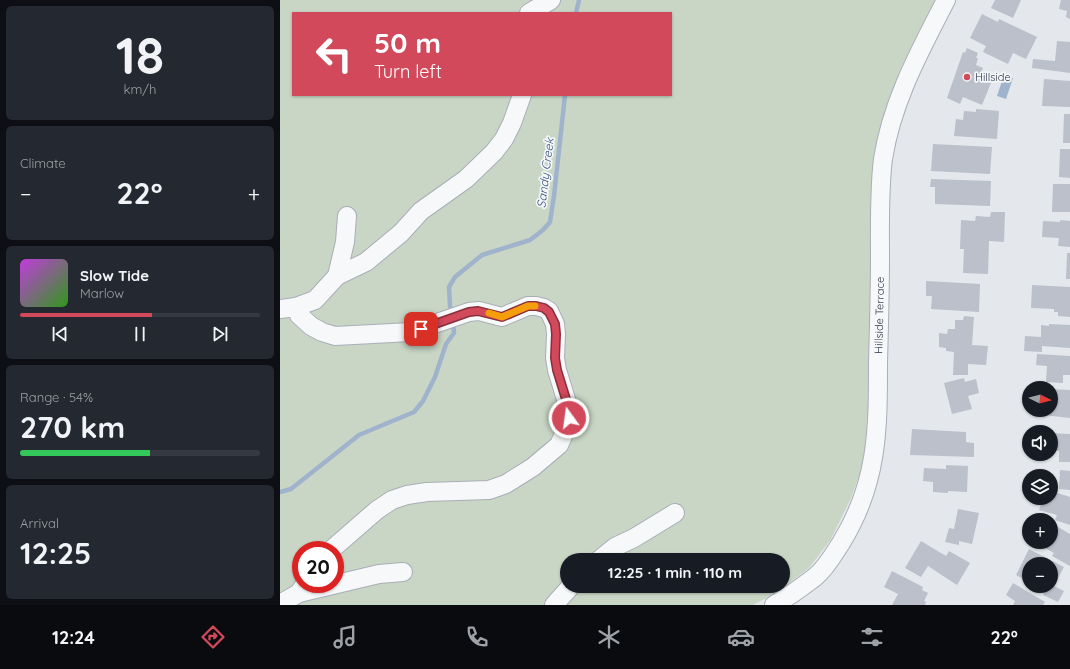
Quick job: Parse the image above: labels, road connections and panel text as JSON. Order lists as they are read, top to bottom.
{
  "streets": {
    "street": ["Hillside Terrace"]
  },
  "water": ["Sandy Creek"],
  "places": ["Hillside"],
  "north": "right",
  "page": {
    "tile": [
      ["18", "km/h"],
      "Climate",
      ["Range · 54%", "270 km"],
      ["Arrival", "12:25"]
    ],
    "turn": ["50 m", "Turn left"],
    "heat": ["−", "22°", "+"],
    "song": ["Slow Tide", "Marlow"],
    "map_buttons": ["+", "−"],
    "limit": "20",
    "trip": "12:25 · 1 min · 110 m",
    "tabs": ["12:24", "22°"]
  }
}
